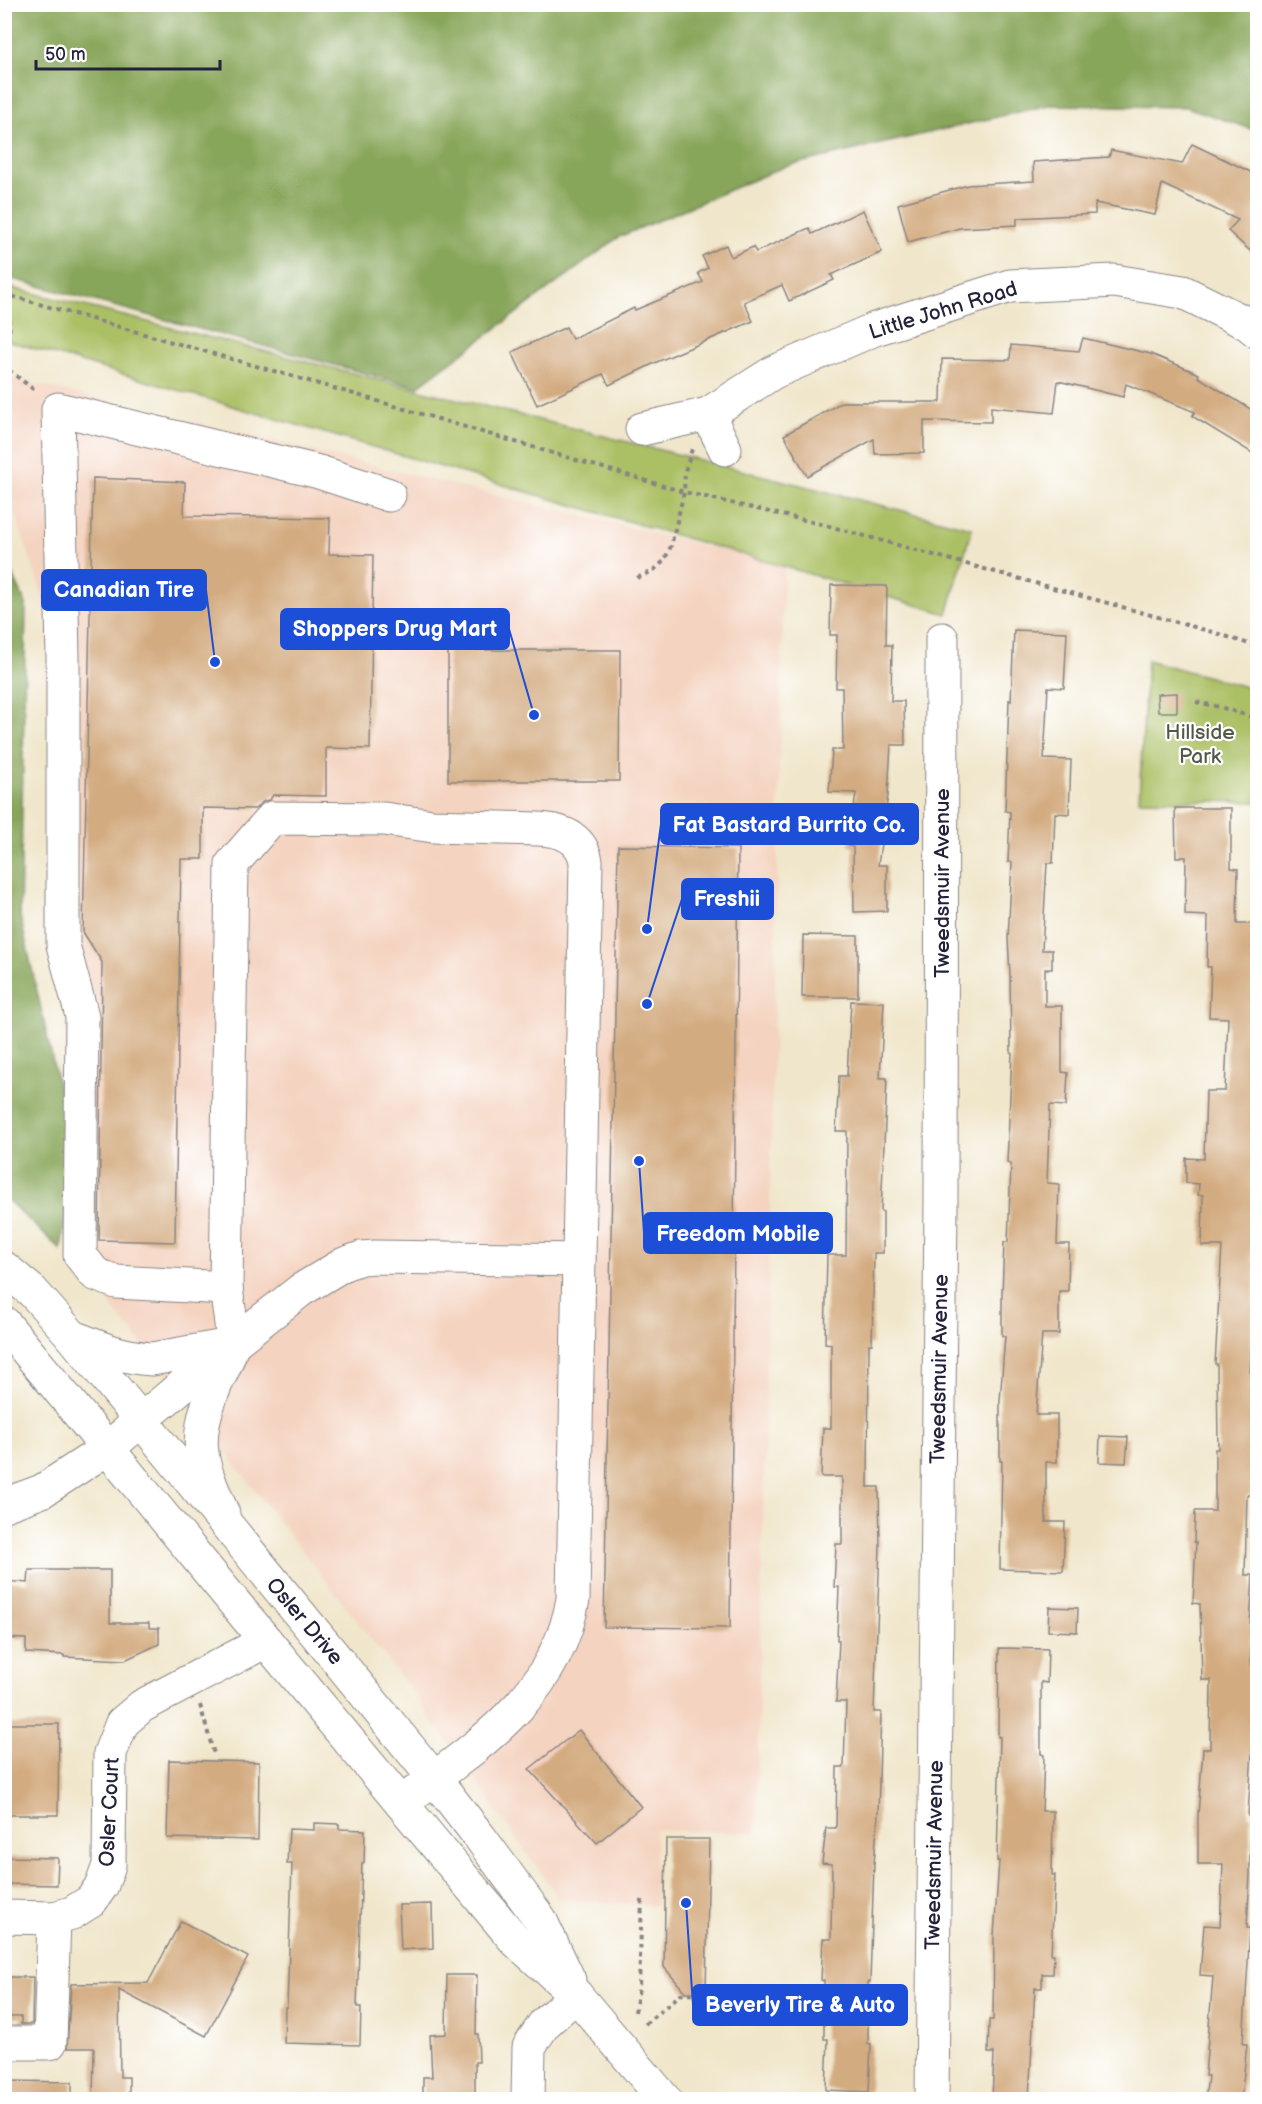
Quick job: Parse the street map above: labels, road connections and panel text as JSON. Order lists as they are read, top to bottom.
{
  "streets": {
    "street": [
      "Little John Road",
      "Tweedsmuir Avenue",
      "Osler Drive",
      "Osler Court"
    ]
  },
  "crossings": [
    ["Osler Drive", "Osler Court"]
  ],
  "parks": ["Hillside Park"],
  "places": [
    "Canadian Tire",
    "Shoppers Drug Mart",
    "Fat Bastard Burrito Co.",
    "Freshii",
    "Freedom Mobile",
    "Beverly Tire & Auto"
  ],
  "scale_bar": "50 m"
}
